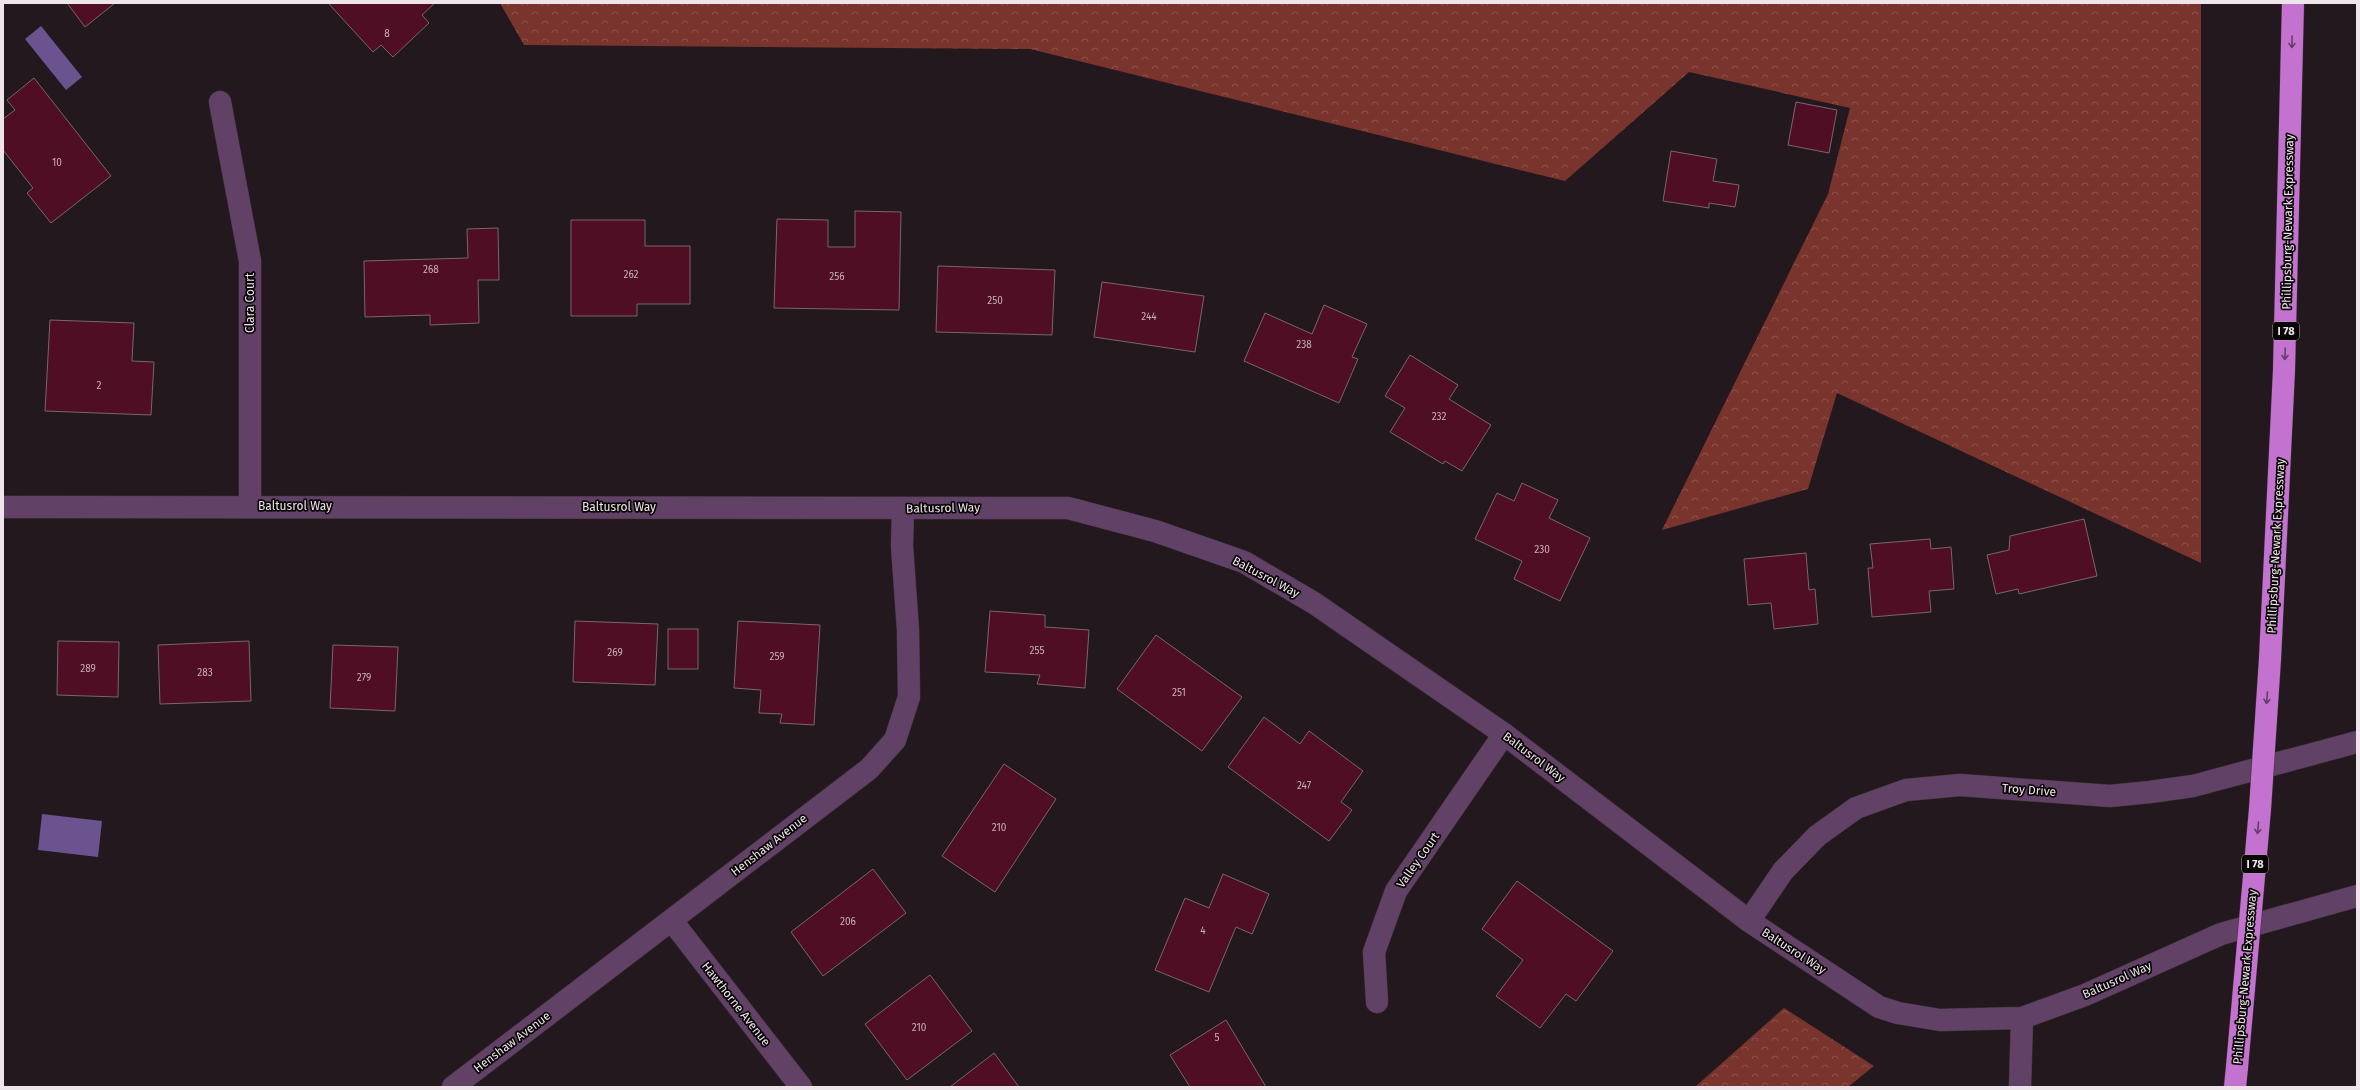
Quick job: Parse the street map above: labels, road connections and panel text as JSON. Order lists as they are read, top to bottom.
{
  "streets": {
    "highway": ["Phillipsburg-Newark Expressway", "I 78"],
    "street": [
      "Clara Court",
      "Baltusrol Way",
      "Troy Drive",
      "Henshaw Avenue",
      "Valley Court",
      "Hawthorne Avenue"
    ]
  },
  "crossings": [
    ["Clara Court", "Baltusrol Way"],
    ["Baltusrol Way", "Troy Drive"],
    ["Baltusrol Way", "Henshaw Avenue"],
    ["Baltusrol Way", "Valley Court"],
    ["Henshaw Avenue", "Hawthorne Avenue"]
  ],
  "one_way": ["Phillipsburg-Newark Expressway"],
  "house_numbers": [
    "8",
    "10",
    "268",
    "262",
    "256",
    "250",
    "244",
    "238",
    "2",
    "232",
    "230",
    "255",
    "269",
    "259",
    "289",
    "283",
    "279",
    "251",
    "247",
    "210",
    "206",
    "4",
    "210",
    "5"
  ]
}
